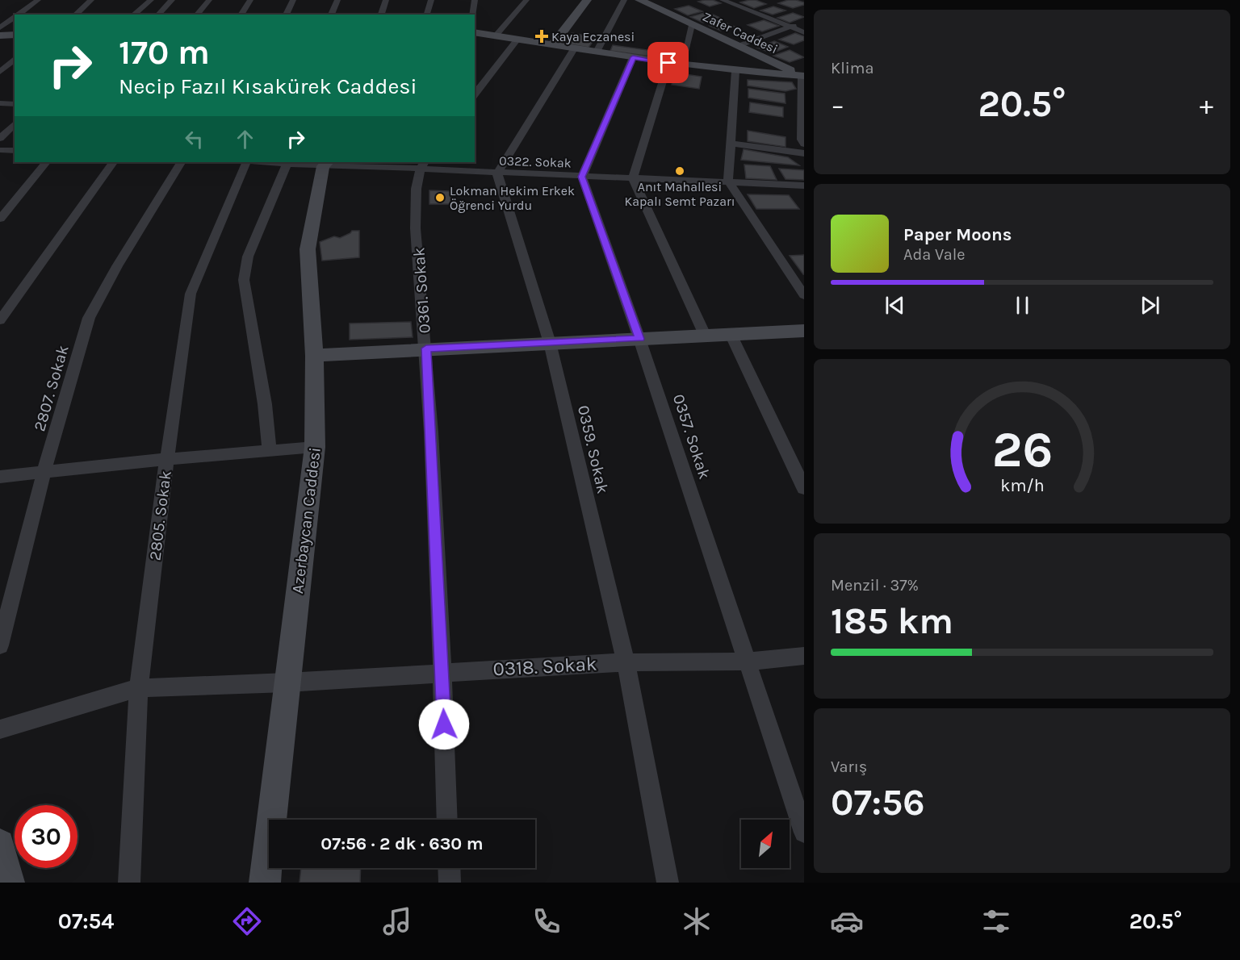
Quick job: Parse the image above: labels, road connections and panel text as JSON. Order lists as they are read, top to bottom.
{
  "streets": {
    "street": [
      "Zafer Caddesi",
      "0322. Sokak",
      "0361. Sokak",
      "2807. Sokak",
      "0357. Sokak",
      "0359. Sokak",
      "2805. Sokak",
      "Azerbaycan Caddesi",
      "0318. Sokak"
    ]
  },
  "crossings": [
    ["0322. Sokak", "0361. Sokak"],
    ["0322. Sokak", "0357. Sokak"],
    ["0322. Sokak", "0359. Sokak"],
    ["0322. Sokak", "Azerbaycan Caddesi"],
    ["0361. Sokak", "0318. Sokak"],
    ["0357. Sokak", "0318. Sokak"],
    ["0359. Sokak", "0318. Sokak"],
    ["2805. Sokak", "0318. Sokak"],
    ["Azerbaycan Caddesi", "0318. Sokak"]
  ],
  "places": {
    "health": ["Kaya Eczanesi"],
    "other": ["Anıt Mahallesi Kapalı Semt Pazarı", "Lokman Hekim Erkek Öğrenci Yurdu"]
  },
  "north": "top right",
  "page": {
    "tile": [
      "Klima",
      ["Menzil · 37%", "185 km"],
      ["Varış", "07:56"]
    ],
    "turn": ["170 m", "Necip Fazıl Kısakürek Caddesi"],
    "heat": ["−", "20.5°", "+"],
    "song": ["Paper Moons", "Ada Vale"],
    "limit": "30",
    "trip": "07:56 · 2 dk · 630 m",
    "tabs": ["07:54", "20.5°"],
    "gauge": ["26", "km/h"]
  }
}
